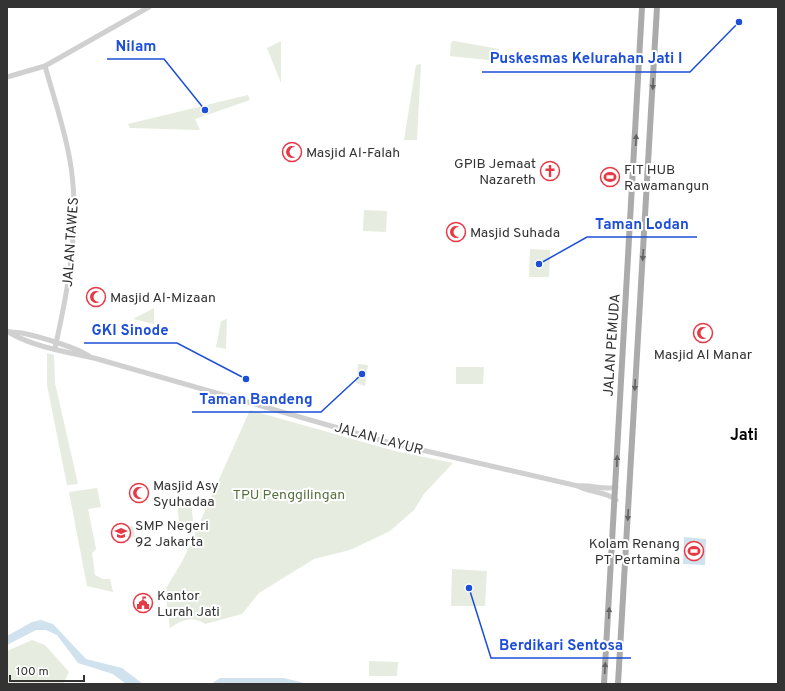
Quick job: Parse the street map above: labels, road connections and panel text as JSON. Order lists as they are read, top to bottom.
{
  "streets": {
    "main road": ["JALAN PEMUDA"],
    "street": ["JALAN TAWES", "JALAN LAYUR"]
  },
  "crossings": [
    ["JALAN TAWES", "JALAN LAYUR"],
    ["JALAN PEMUDA", "JALAN LAYUR"]
  ],
  "districts": ["Jati"],
  "parks": ["TPU Penggilingan"],
  "places": {
    "other": [
      "Puskesmas Kelurahan Jati I",
      "Nilam",
      "Taman Lodan",
      "Taman Bandeng",
      "GKI Sinode",
      "Berdikari Sentosa"
    ],
    "mosque": [
      "Masjid Al-Falah",
      "Masjid Suhada",
      "Masjid Al-Mizaan",
      "Masjid Al Manar",
      "Masjid Asy Syuhadaa"
    ],
    "church": ["GPIB Jemaat Nazareth"],
    "sports": ["FIT HUB Rawamangun", "Kolam Renang PT Pertamina"],
    "school or university": ["SMP Negeri 92 Jakarta"],
    "public building": ["Kantor Lurah Jati"]
  },
  "scale_bar": "100 m"
}
